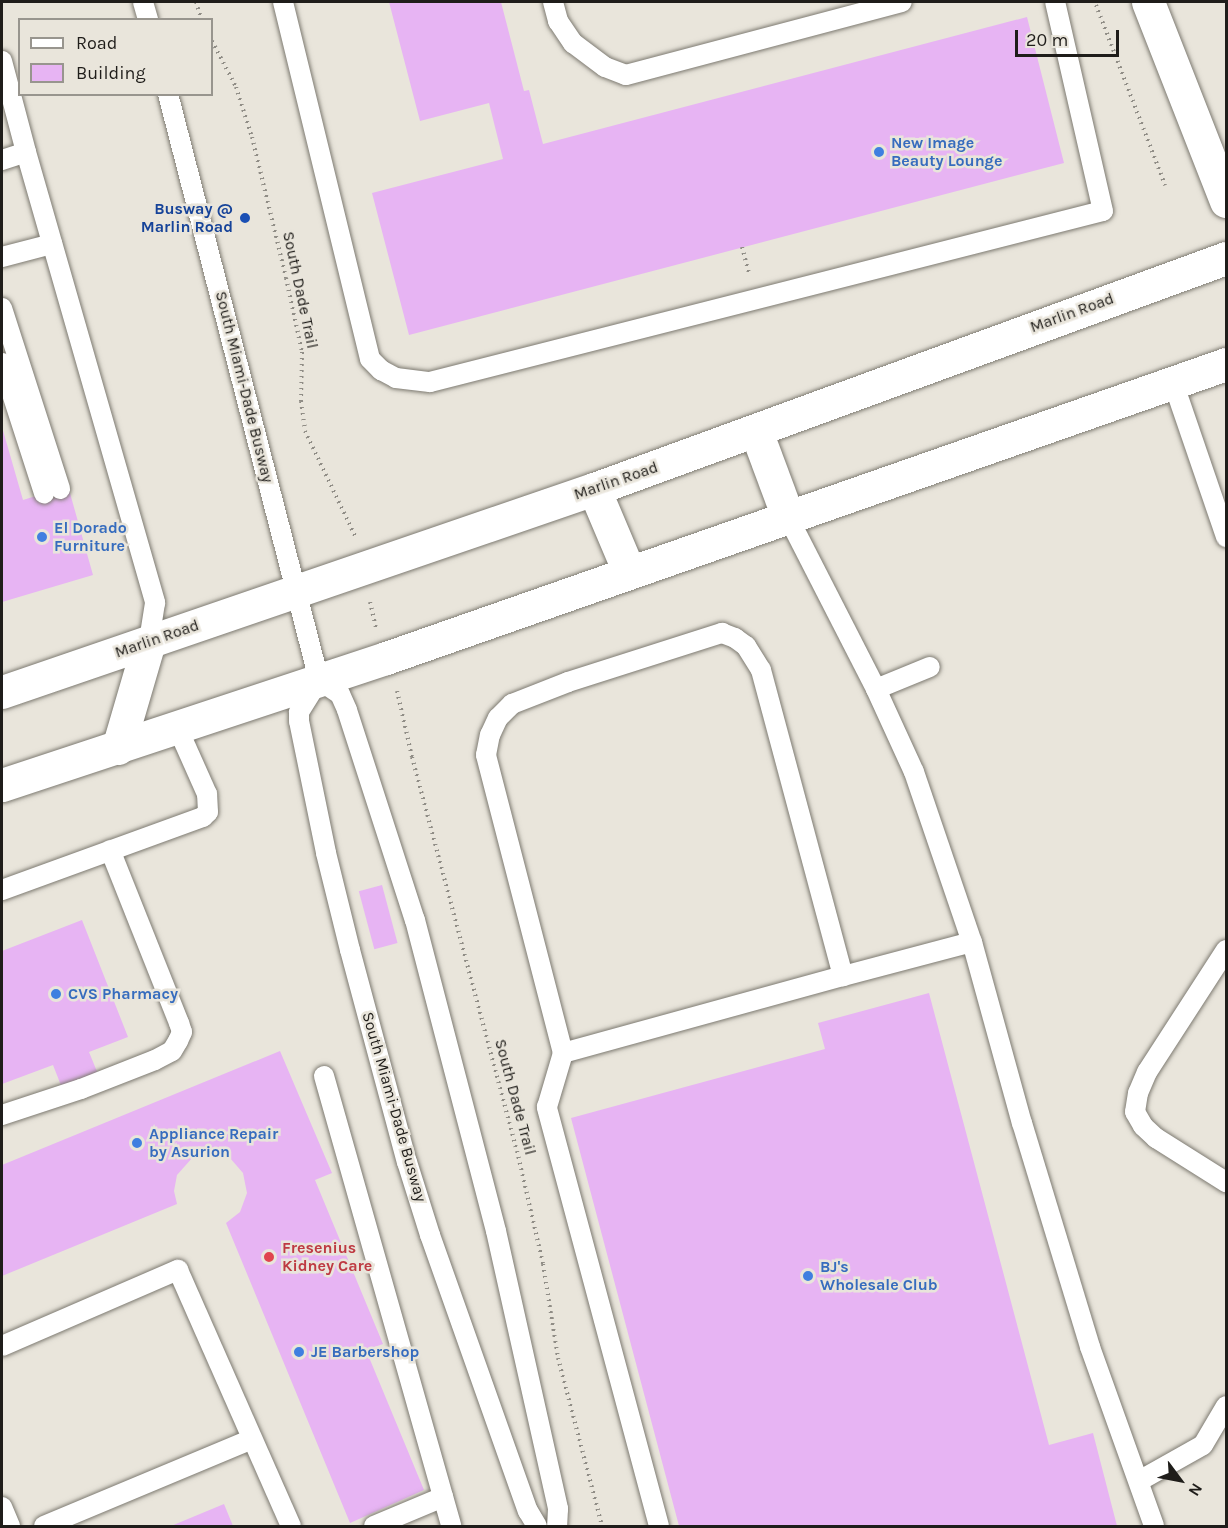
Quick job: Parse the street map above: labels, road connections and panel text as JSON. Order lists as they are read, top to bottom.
{
  "streets": {
    "street": ["Marlin Road"],
    "lane": ["South Miami-Dade Busway"],
    "path": ["South Dade Trail"]
  },
  "crossings": [
    ["Marlin Road", "South Miami-Dade Busway"]
  ],
  "places": [
    "New Image Beauty Lounge",
    "Busway @ Marlin Road",
    "El Dorado Furniture",
    "CVS Pharmacy",
    "Appliance Repair by Asurion",
    "Fresenius Kidney Care",
    "BJ's Wholesale Club",
    "JE Barbershop"
  ],
  "legend": ["Road", "Building"],
  "scale_bar": "20 m",
  "north": "bottom right"
}
